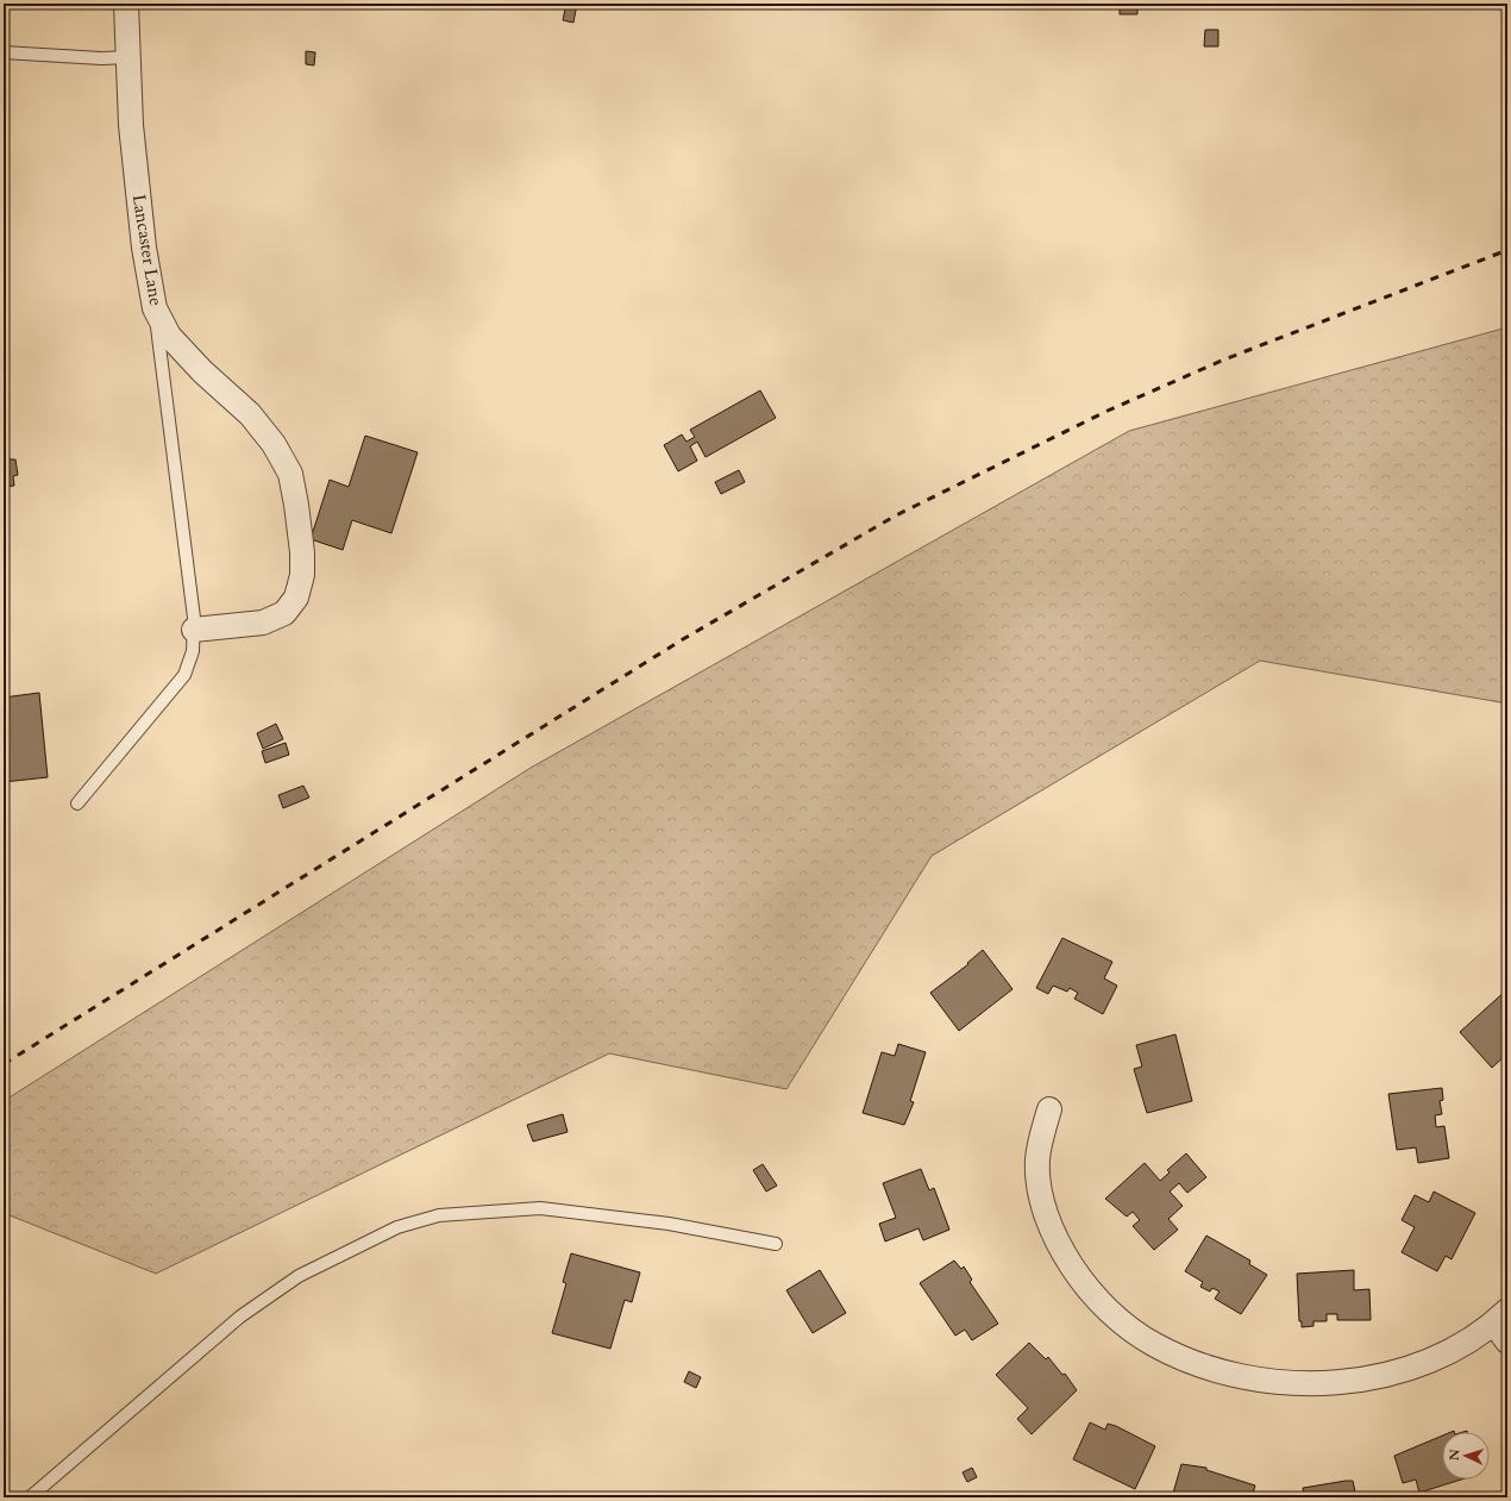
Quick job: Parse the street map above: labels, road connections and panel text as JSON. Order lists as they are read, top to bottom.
{
  "streets": {
    "street": ["Lancaster Lane"]
  },
  "north": "left"
}
